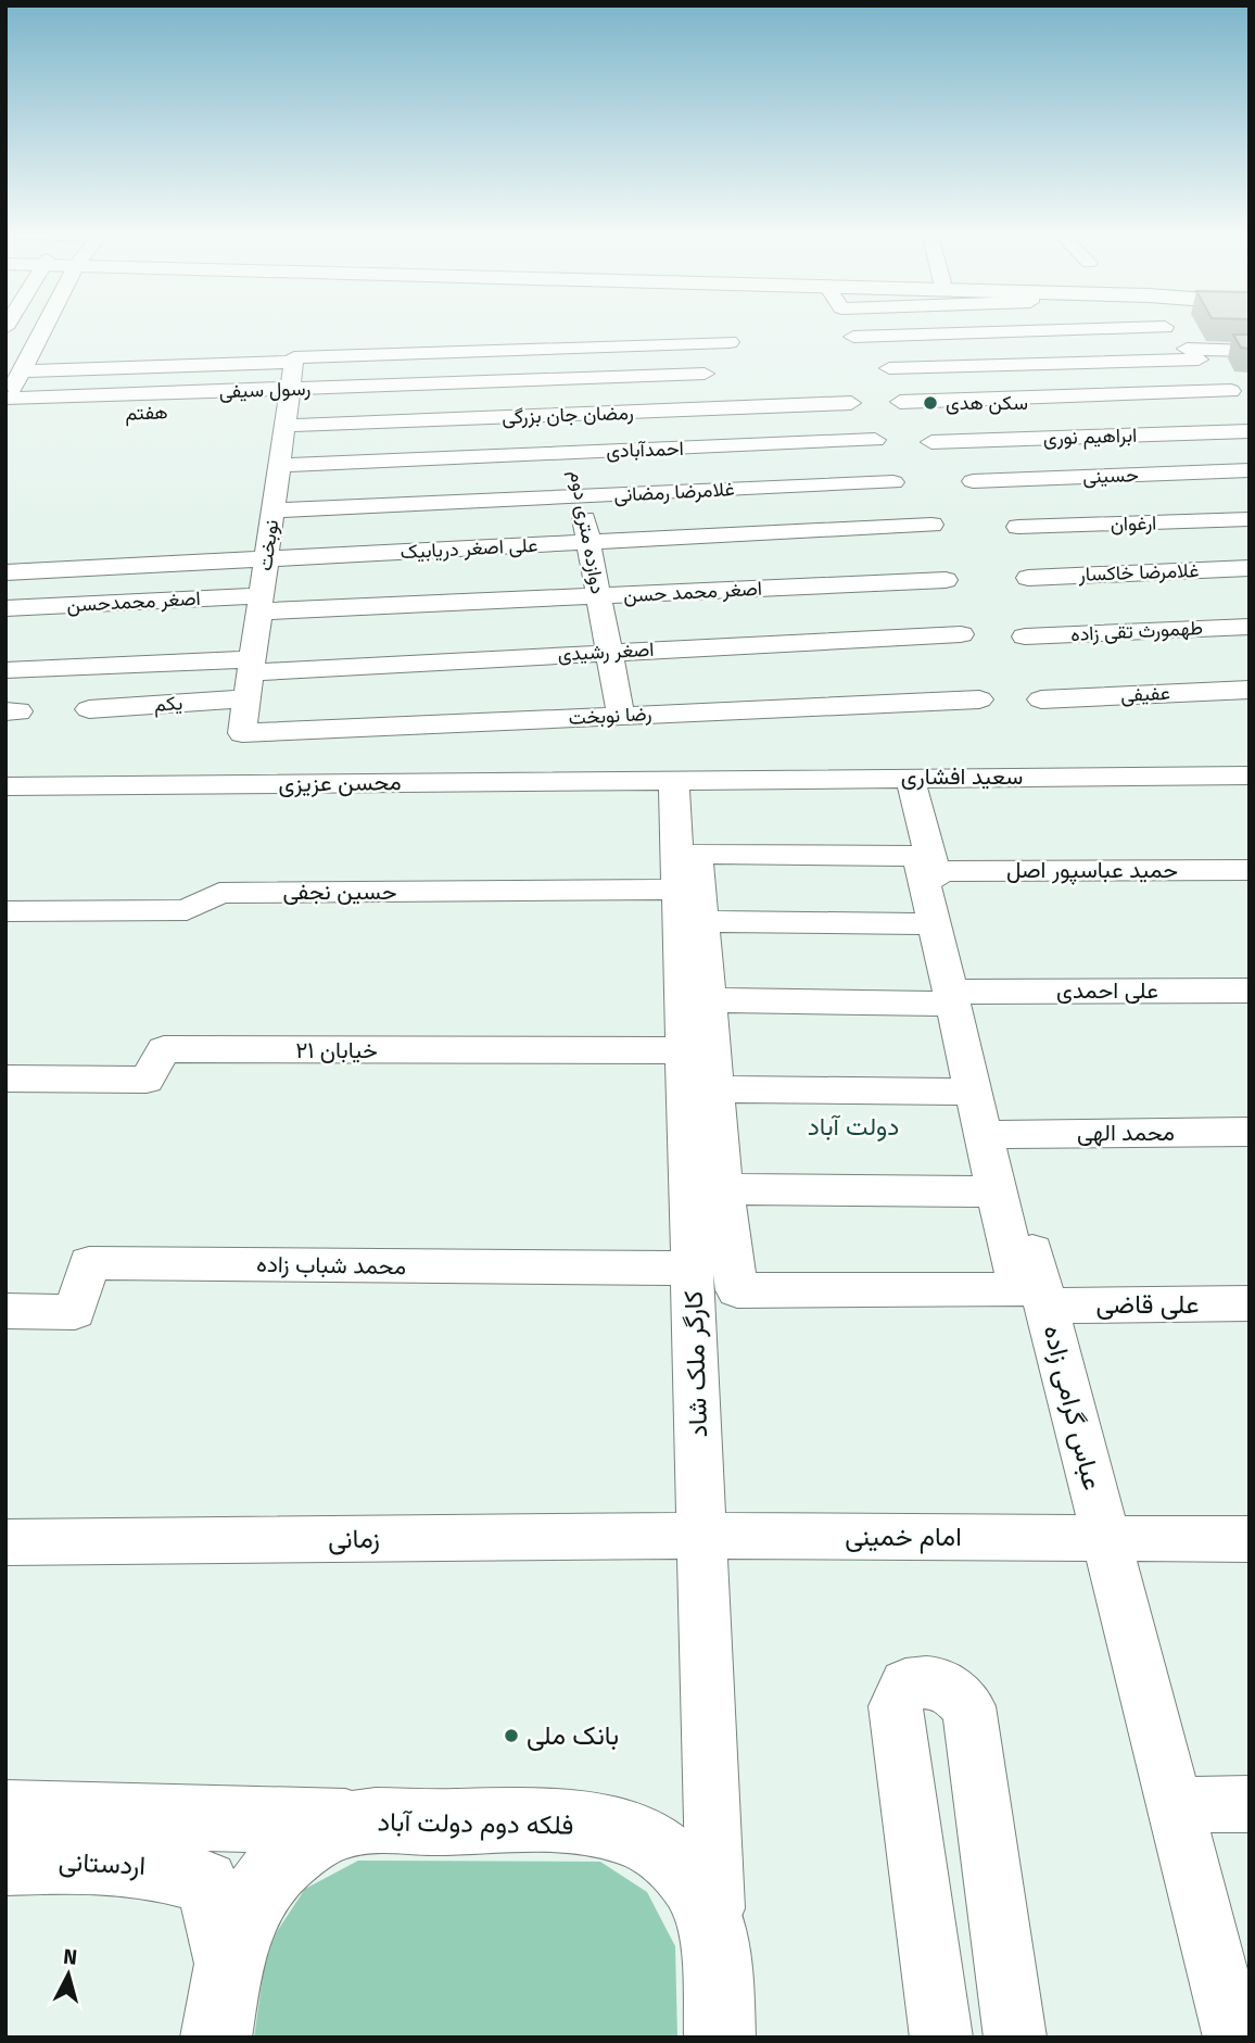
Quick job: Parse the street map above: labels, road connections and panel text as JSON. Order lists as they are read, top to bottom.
{
  "streets": {
    "main road": ["فلکه دوم دولت آباد", "اردستانی"],
    "street": [
      "رسول سیفی",
      "هفتم",
      "رمضان جان بزرگی",
      "ابراهیم نوری",
      "احمدآبادی",
      "حسینی",
      "غلامرضا رمضانی",
      "ارغوان",
      "دوازده متری دوم",
      "نوبخت",
      "علی اصغر دریابیک",
      "غلامرضا خاکسار",
      "اصغر محمد حسن",
      "اصغر محمدحسن",
      "طهمورث تقی زاده",
      "اصغر رشیدی",
      "عفیفی",
      "یکم",
      "رضا نوبخت",
      "سعید افشاری",
      "محسن عزیزی",
      "حمید عباسپور اصل",
      "حسین نجفی",
      "علی احمدی",
      "خیابان ۲۱",
      "محمد الهی",
      "محمد شباب زاده",
      "علی قاضی",
      "کارگر ملک شاد",
      "عباس گرامی زاده",
      "امام خمینی",
      "زمانی"
    ]
  },
  "crossings": [
    ["رسول سیفی", "هفتم"],
    ["رسول سیفی", "رمضان جان بزرگی"],
    ["رسول سیفی", "دوازده متری دوم"],
    ["رسول سیفی", "نوبخت"],
    ["هفتم", "رمضان جان بزرگی"],
    ["هفتم", "نوبخت"],
    ["رمضان جان بزرگی", "دوازده متری دوم"],
    ["رمضان جان بزرگی", "نوبخت"],
    ["احمدآبادی", "دوازده متری دوم"],
    ["احمدآبادی", "نوبخت"],
    ["غلامرضا رمضانی", "دوازده متری دوم"],
    ["غلامرضا رمضانی", "نوبخت"],
    ["دوازده متری دوم", "علی اصغر دریابیک"],
    ["دوازده متری دوم", "اصغر محمد حسن"],
    ["دوازده متری دوم", "اصغر رشیدی"],
    ["دوازده متری دوم", "رضا نوبخت"],
    ["نوبخت", "علی اصغر دریابیک"],
    ["نوبخت", "اصغر محمد حسن"],
    ["نوبخت", "اصغر محمدحسن"],
    ["نوبخت", "اصغر رشیدی"],
    ["نوبخت", "یکم"],
    ["نوبخت", "رضا نوبخت"],
    ["اصغر محمد حسن", "اصغر محمدحسن"],
    ["اصغر رشیدی", "یکم"],
    ["سعید افشاری", "محسن عزیزی"],
    ["سعید افشاری", "کارگر ملک شاد"],
    ["سعید افشاری", "عباس گرامی زاده"],
    ["محسن عزیزی", "کارگر ملک شاد"],
    ["حمید عباسپور اصل", "عباس گرامی زاده"],
    ["حسین نجفی", "کارگر ملک شاد"],
    ["علی احمدی", "عباس گرامی زاده"],
    ["خیابان ۲۱", "کارگر ملک شاد"],
    ["محمد الهی", "عباس گرامی زاده"],
    ["محمد شباب زاده", "کارگر ملک شاد"],
    ["علی قاضی", "عباس گرامی زاده"],
    ["کارگر ملک شاد", "امام خمینی"],
    ["کارگر ملک شاد", "زمانی"],
    ["کارگر ملک شاد", "فلکه دوم دولت آباد"],
    ["عباس گرامی زاده", "امام خمینی"],
    ["امام خمینی", "زمانی"],
    ["فلکه دوم دولت آباد", "اردستانی"]
  ],
  "districts": ["دولت آباد"],
  "places": ["سكن هدى", "بانک ملی"],
  "north": "top"
}
